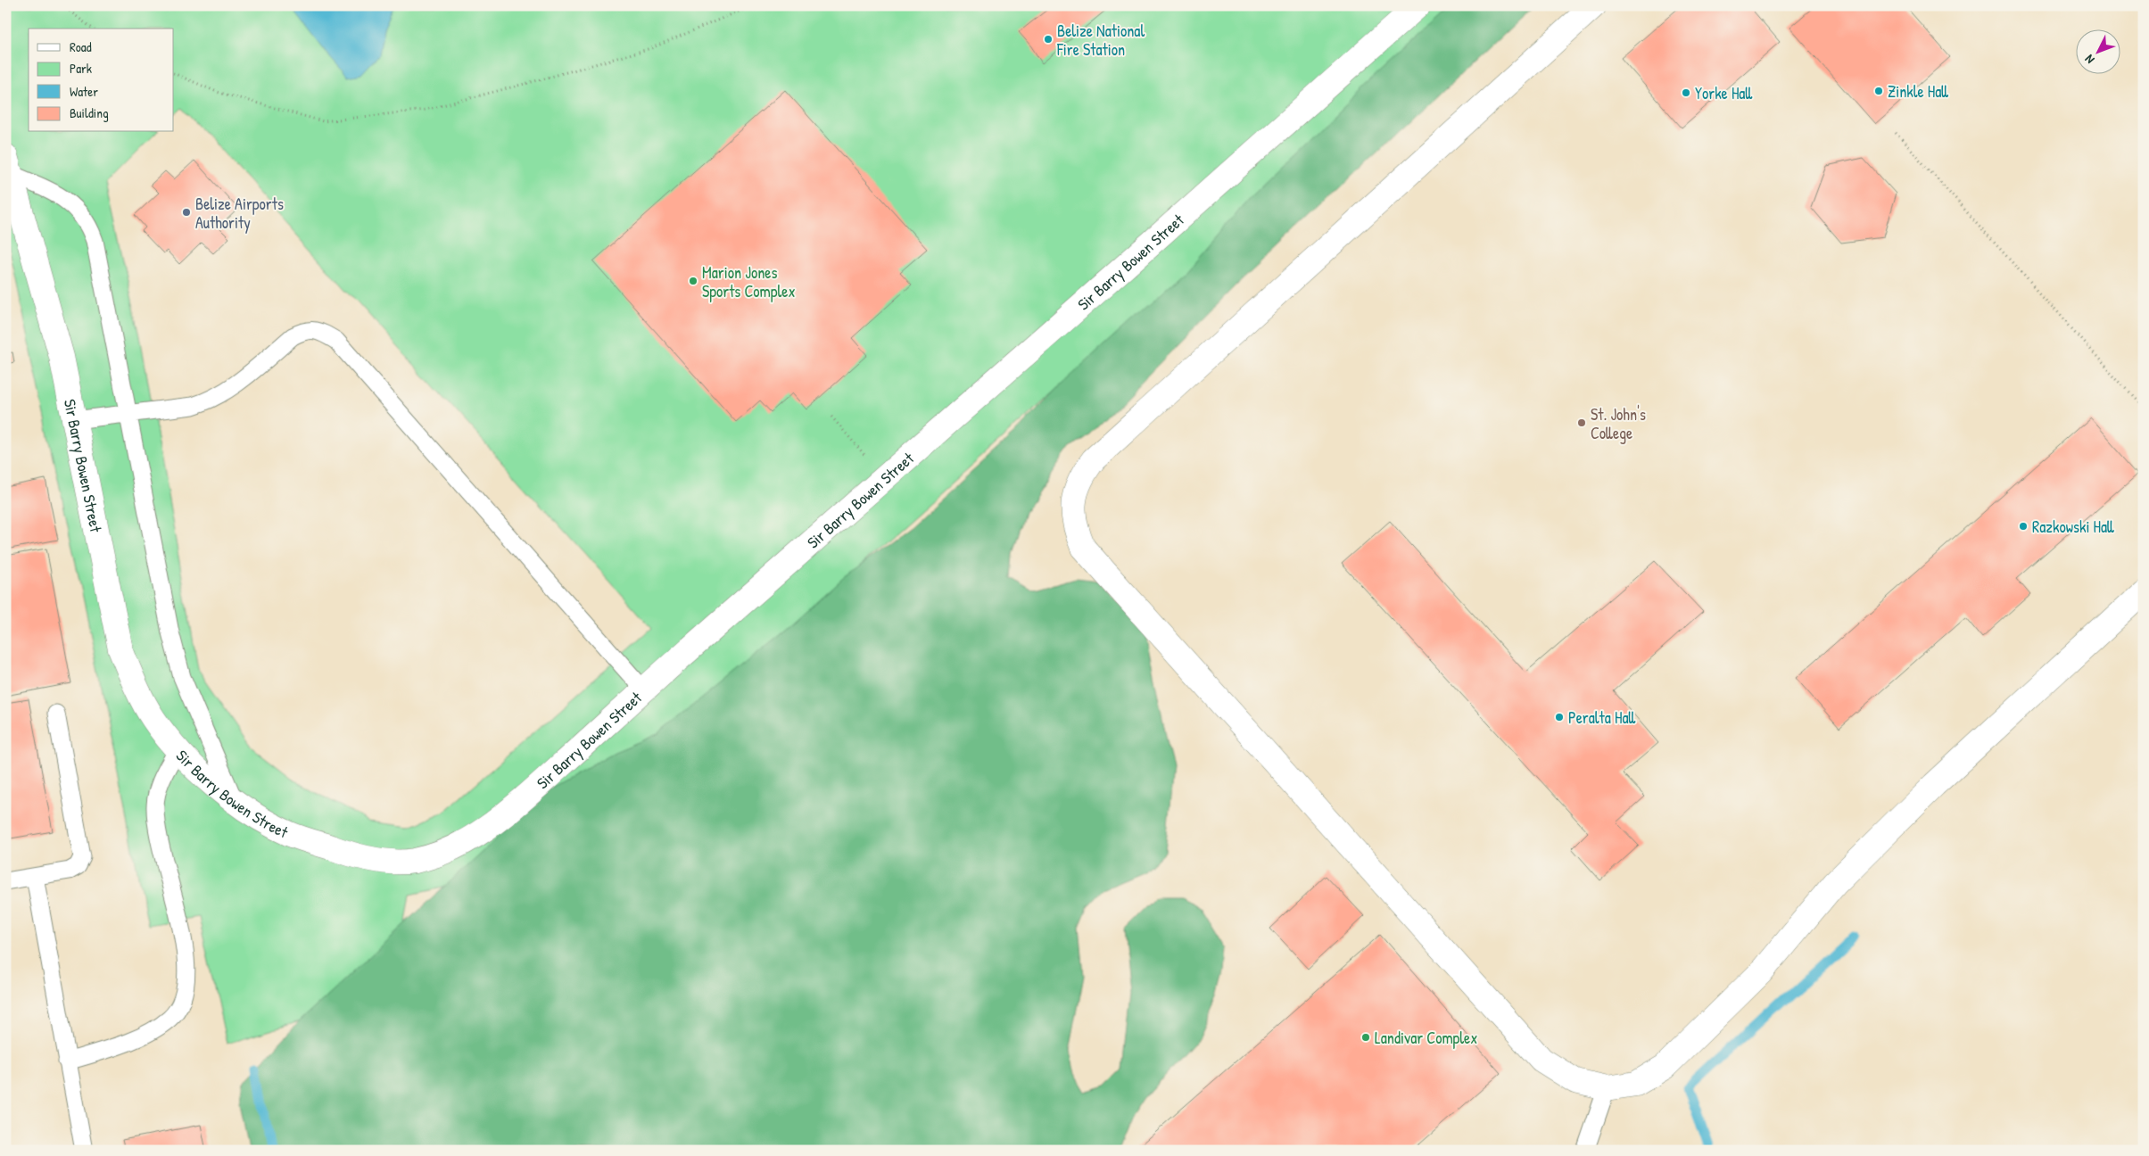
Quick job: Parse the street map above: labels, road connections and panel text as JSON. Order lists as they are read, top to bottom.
{
  "streets": {
    "street": ["Sir Barry Bowen Street"]
  },
  "places": [
    "Belize National Fire Station",
    "Zinkle Hall",
    "Yorke Hall",
    "Belize Airports Authority",
    "Marion Jones Sports Complex",
    "St. John's College",
    "Razkowski Hall",
    "Peralta Hall",
    "Landivar Complex"
  ],
  "legend": [
    "Road",
    "Park",
    "Water",
    "Building"
  ],
  "north": "bottom left"
}
